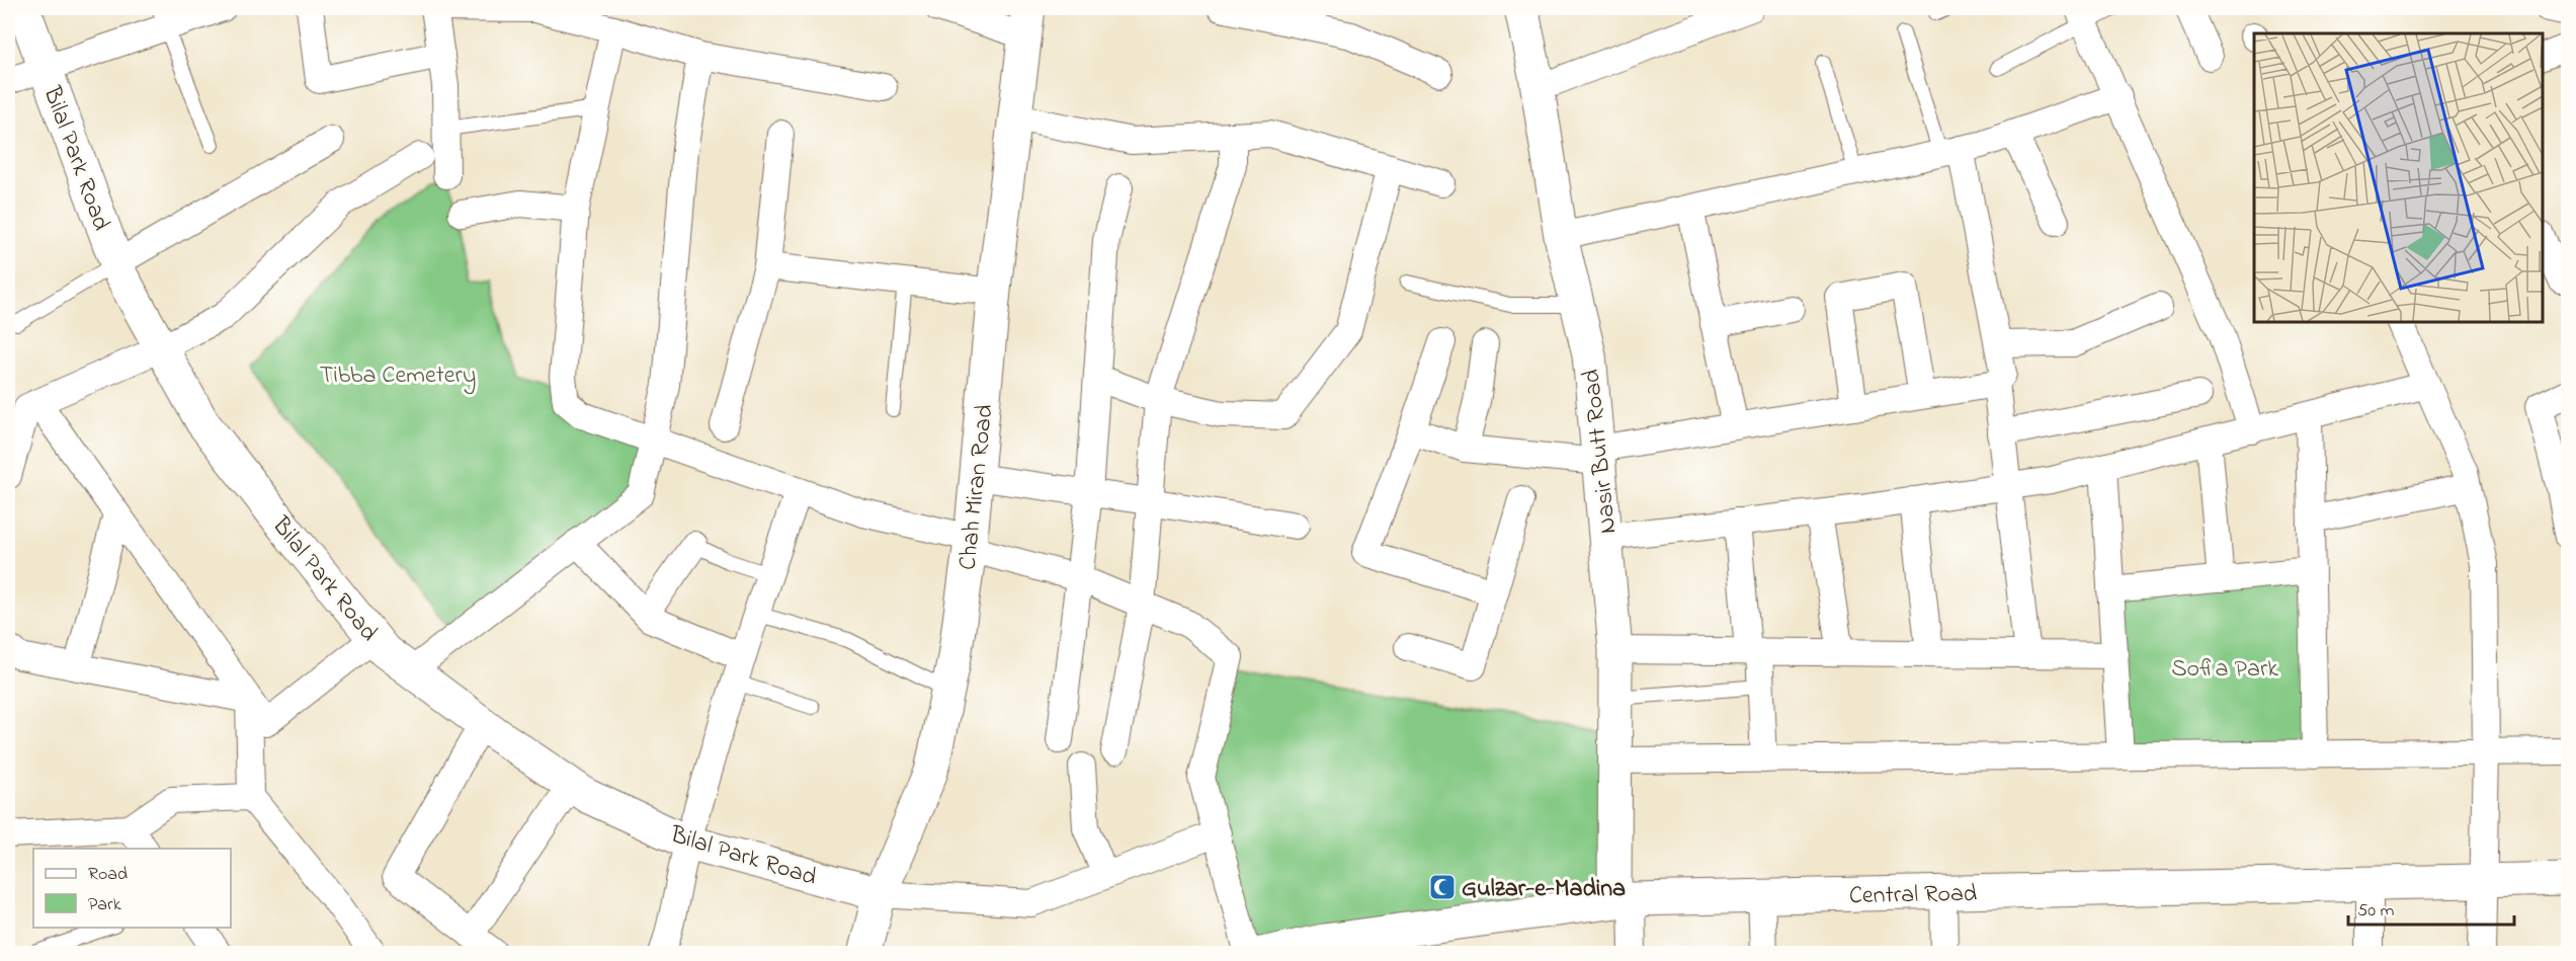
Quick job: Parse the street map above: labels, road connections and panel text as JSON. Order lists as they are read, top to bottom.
{
  "streets": {
    "street": [
      "Bilal Park Road",
      "Nasir Butt Road",
      "Chah Miran Road",
      "Central Road"
    ]
  },
  "crossings": [
    ["Bilal Park Road", "Chah Miran Road"],
    ["Nasir Butt Road", "Central Road"]
  ],
  "parks": ["Tibba Cemetery", "Sofia Park"],
  "places": {
    "mosque": ["Gulzar-e-Madina"]
  },
  "legend": ["Road", "Park"],
  "scale_bar": "50 m"
}
